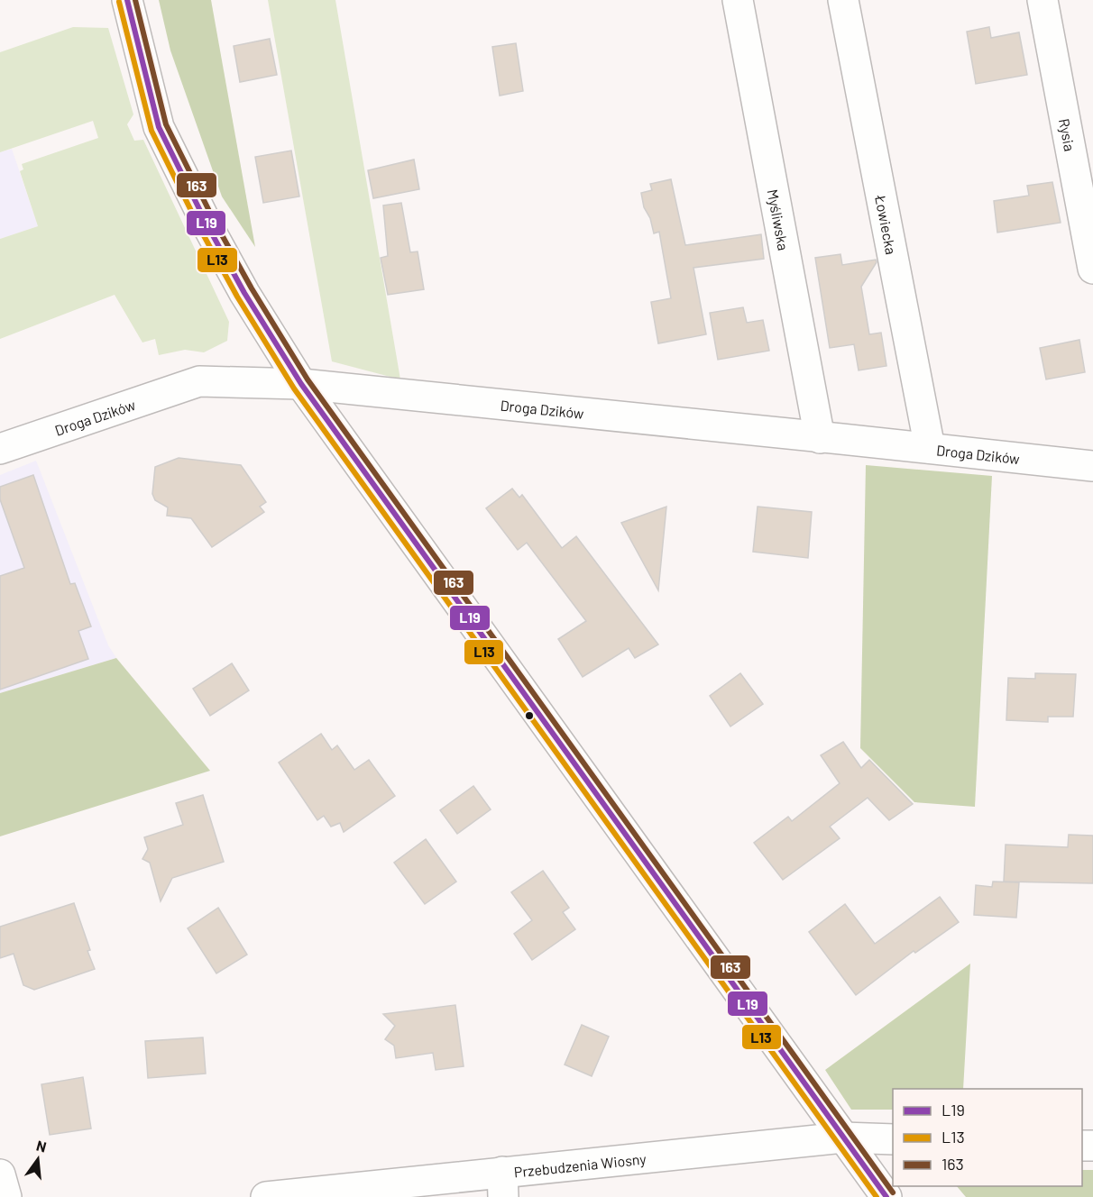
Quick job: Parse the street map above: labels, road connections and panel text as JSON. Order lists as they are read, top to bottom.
{
  "streets": {
    "street": [
      "Rysia",
      "Myśliwska",
      "Łowiecka",
      "Droga Dzików",
      "Przebudzenia Wiosny"
    ]
  },
  "crossings": [
    ["Myśliwska", "Droga Dzików"],
    ["Łowiecka", "Droga Dzików"]
  ],
  "lines": ["transit line L19", "transit line 163", "transit line L13"],
  "legend": ["L19", "L13", "163"],
  "north": "top"
}
